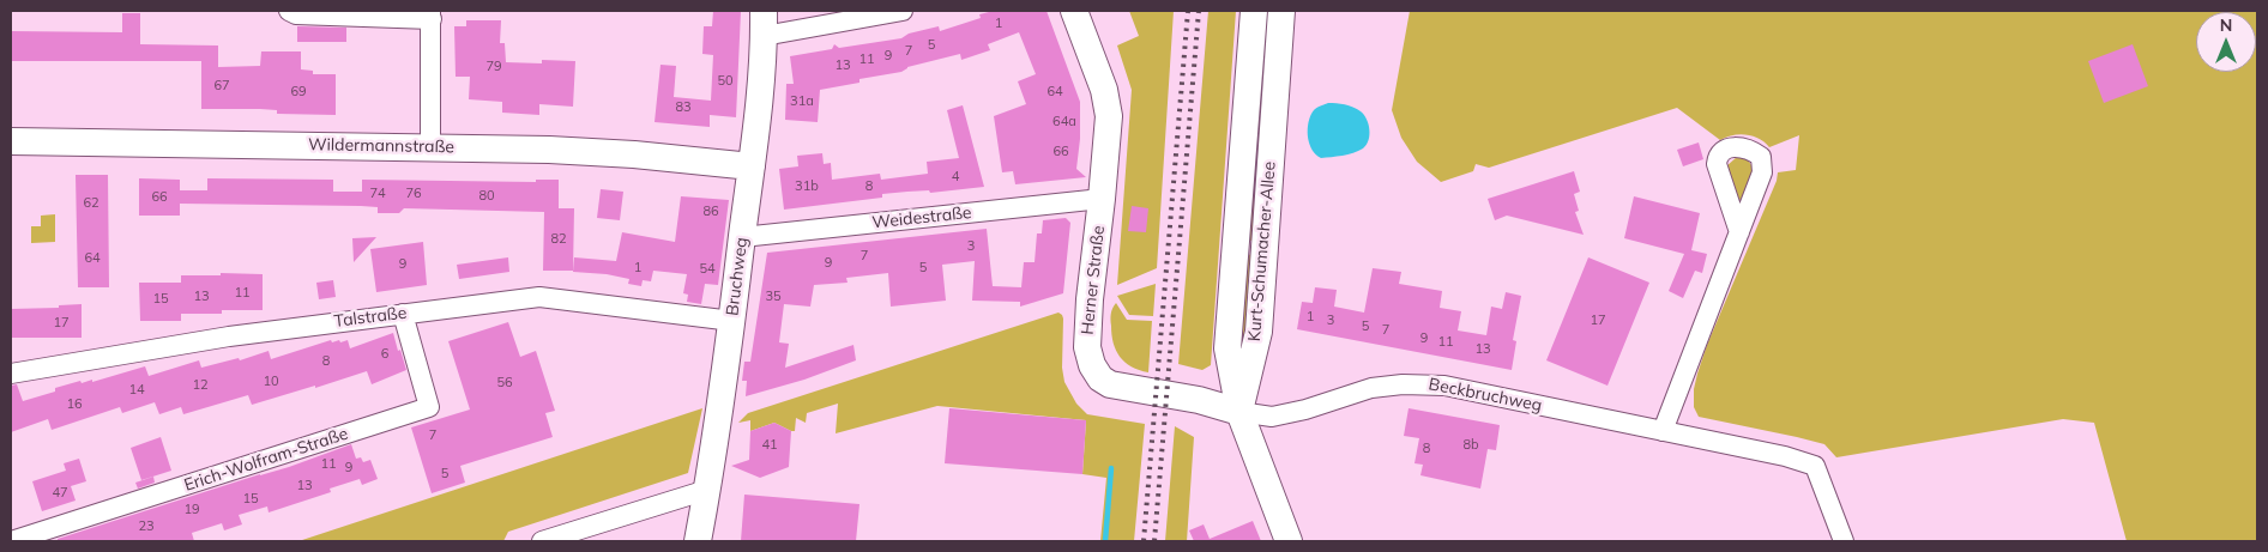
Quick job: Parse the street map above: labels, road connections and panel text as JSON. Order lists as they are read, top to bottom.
{
  "streets": {
    "main road": [
      "Wildermannstraße",
      "Kurt-Schumacher-Allee",
      "Bruchweg",
      "Herner Straße"
    ],
    "street": [
      "Weidestraße",
      "Talstraße",
      "Beckbruchweg",
      "Erich-Wolfram-Straße"
    ]
  },
  "crossings": [
    ["Wildermannstraße", "Bruchweg"],
    ["Weidestraße", "Bruchweg"],
    ["Weidestraße", "Herner Straße"],
    ["Kurt-Schumacher-Allee", "Herner Straße"],
    ["Kurt-Schumacher-Allee", "Beckbruchweg"],
    ["Bruchweg", "Talstraße"],
    ["Herner Straße", "Beckbruchweg"],
    ["Talstraße", "Erich-Wolfram-Straße"]
  ],
  "house_numbers": [
    "1",
    "5",
    "7",
    "9",
    "11",
    "13",
    "79",
    "50",
    "67",
    "69",
    "64",
    "31a",
    "83",
    "64a",
    "66",
    "4",
    "31b",
    "8",
    "74",
    "76",
    "80",
    "66",
    "62",
    "86",
    "82",
    "3",
    "7",
    "64",
    "9",
    "9",
    "1",
    "5",
    "54",
    "11",
    "13",
    "35",
    "15",
    "1",
    "3",
    "17",
    "17",
    "5",
    "7",
    "9",
    "11",
    "13",
    "6",
    "8",
    "10",
    "56",
    "12",
    "14",
    "16",
    "7",
    "41",
    "8b",
    "8",
    "11",
    "9",
    "5",
    "13",
    "47",
    "15",
    "19",
    "23"
  ],
  "north": "top"
}
